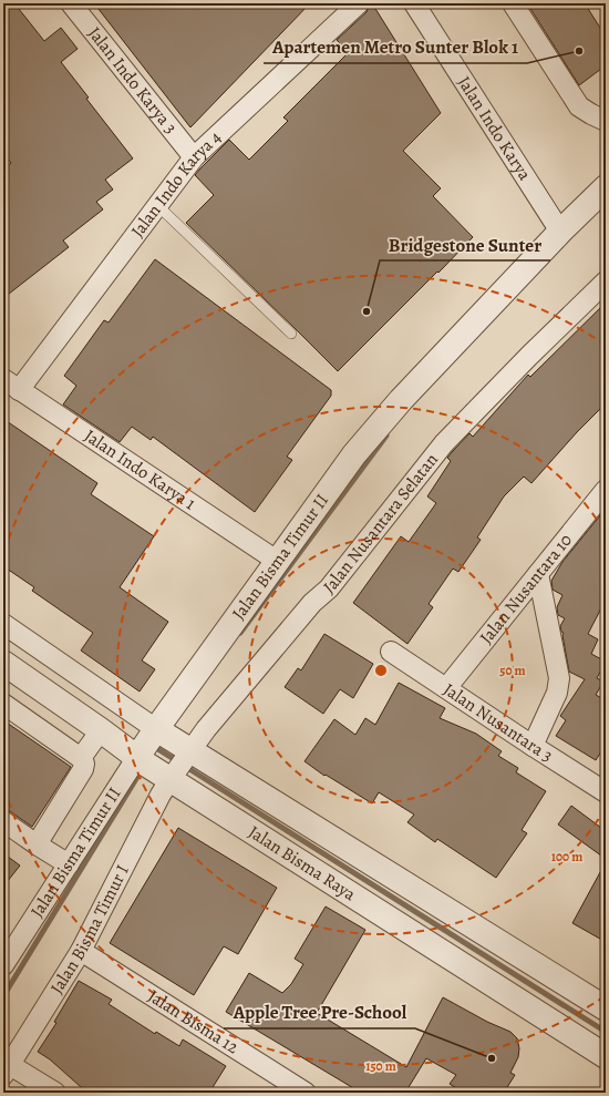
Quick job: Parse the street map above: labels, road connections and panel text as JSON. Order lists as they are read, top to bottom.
{
  "streets": {
    "street": [
      "Jalan Indo Karya 3",
      "Jalan Indo Karya",
      "Jalan Indo Karya 4",
      "Jalan Indo Karya 1",
      "Jalan Nusantara Selatan",
      "Jalan Bisma Timur II",
      "Jalan Nusantara 10",
      "Jalan Nusantara 3",
      "Jalan Bisma Raya",
      "Jalan Bisma Timur I",
      "Jalan Bisma 12"
    ]
  },
  "crossings": [
    ["Jalan Indo Karya 3", "Jalan Indo Karya 4"],
    ["Jalan Indo Karya", "Jalan Bisma Timur II"],
    ["Jalan Indo Karya 4", "Jalan Indo Karya 1"],
    ["Jalan Indo Karya 1", "Jalan Bisma Timur II"],
    ["Jalan Nusantara Selatan", "Jalan Bisma Timur II"],
    ["Jalan Nusantara Selatan", "Jalan Bisma Raya"],
    ["Jalan Nusantara Selatan", "Jalan Bisma Timur I"],
    ["Jalan Bisma Timur II", "Jalan Bisma Raya"],
    ["Jalan Bisma Timur II", "Jalan Bisma Timur I"],
    ["Jalan Nusantara 10", "Jalan Nusantara 3"],
    ["Jalan Bisma Raya", "Jalan Bisma Timur I"],
    ["Jalan Bisma Timur I", "Jalan Bisma 12"]
  ],
  "places": ["Apartemen Metro Sunter Blok 1", "Bridgestone Sunter", "Apple Tree Pre-School"],
  "rings": ["50 m", "100 m", "150 m"]
}
